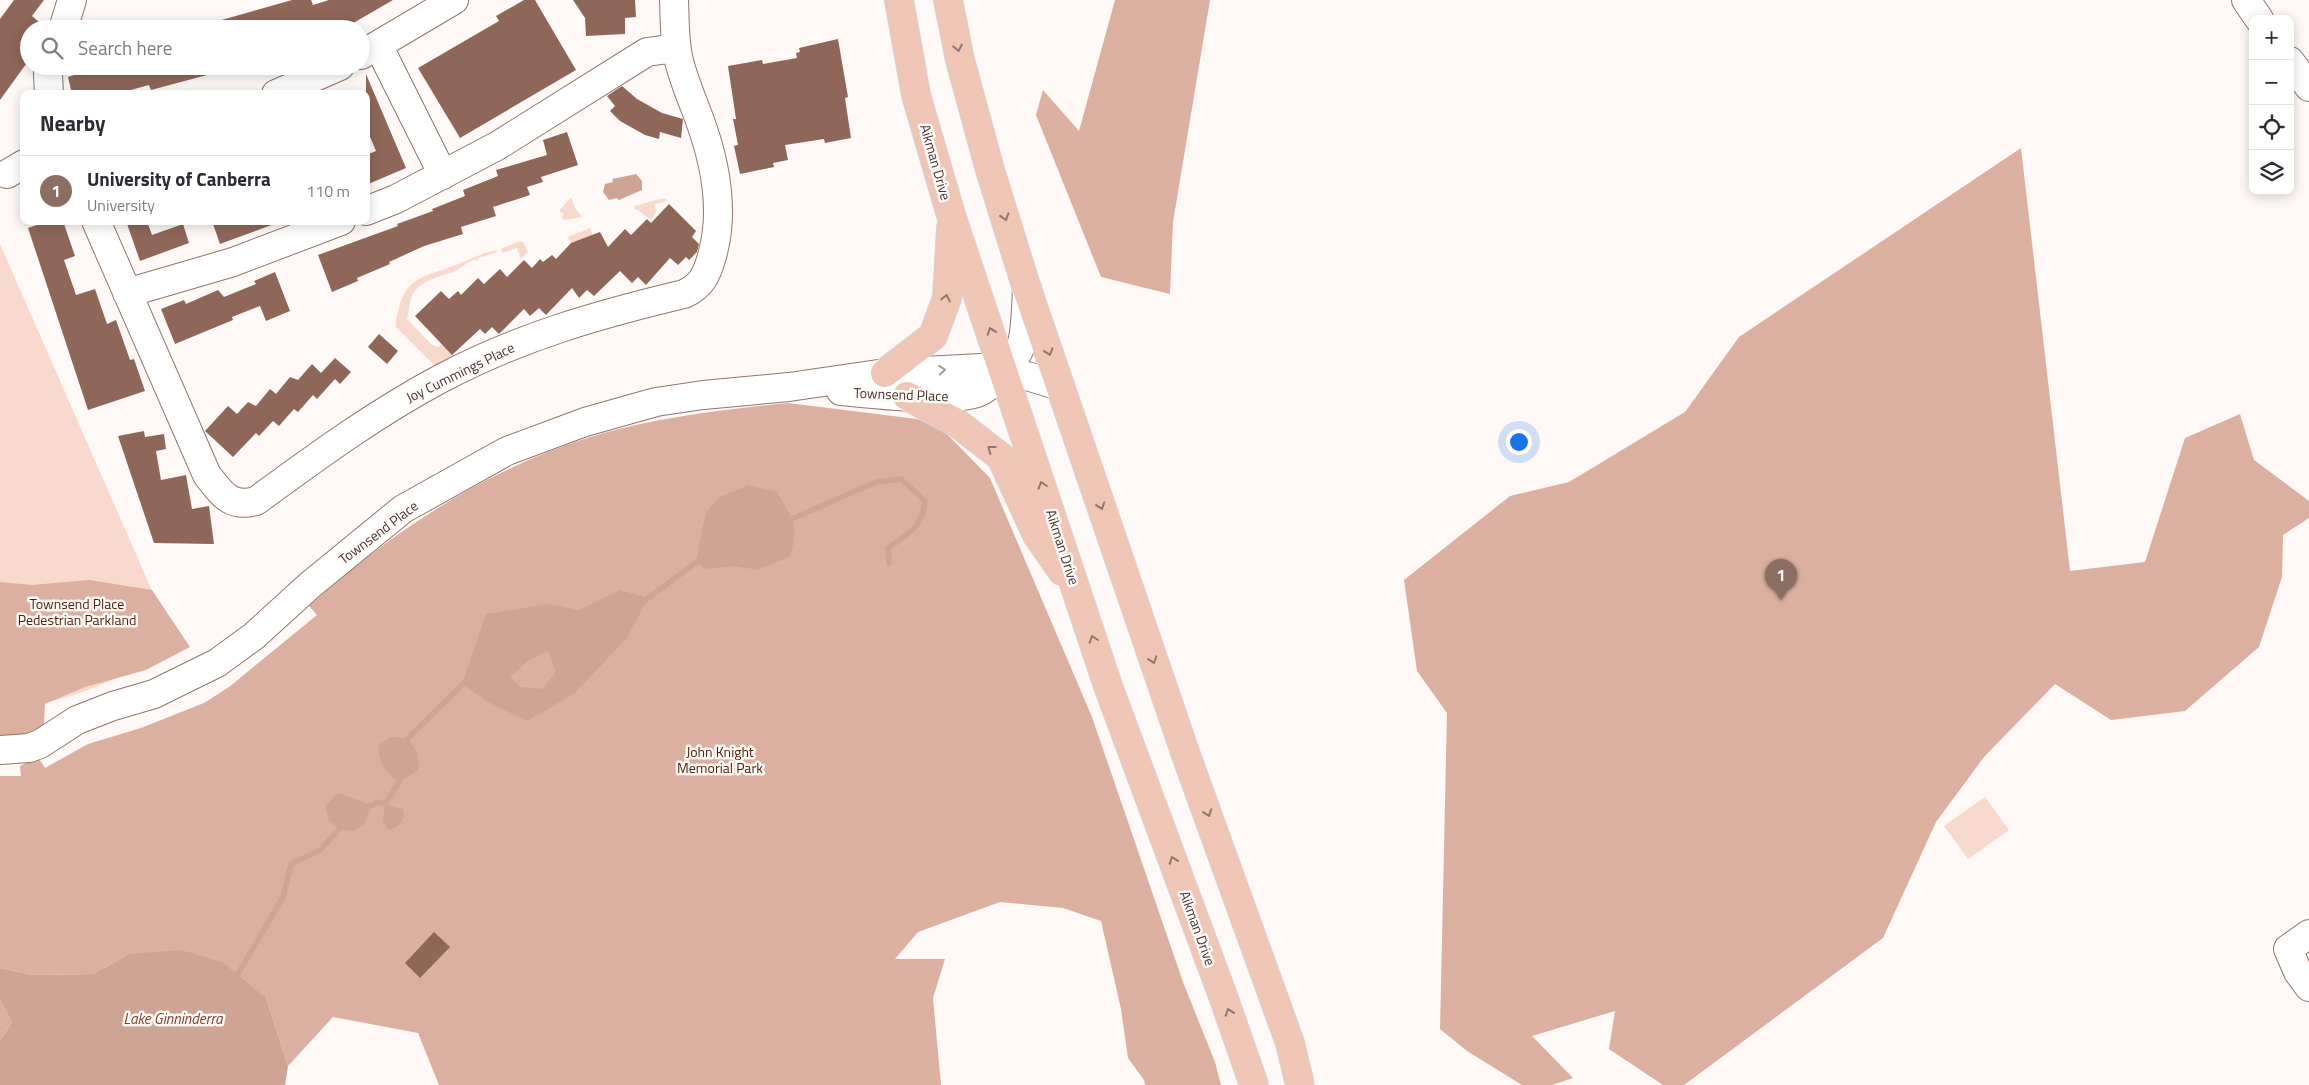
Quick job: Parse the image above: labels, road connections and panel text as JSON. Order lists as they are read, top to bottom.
{
  "streets": {
    "main road": ["Aikman Drive"],
    "street": ["Joy Cummings Place", "Townsend Place"]
  },
  "crossings": [
    ["Aikman Drive", "Townsend Place"]
  ],
  "water": ["Lake Ginninderra"],
  "parks": ["Townsend Place Pedestrian Parkland", "John Knight Memorial Park"],
  "page": {
    "map_buttons": ["+", "−"],
    "search": "Search here",
    "heading": "Nearby",
    "list": [
      {
        "mark": "1",
        "name": "University of Canberra",
        "note": "University",
        "value": "110 m"
      }
    ],
    "pins": "1"
  }
}
